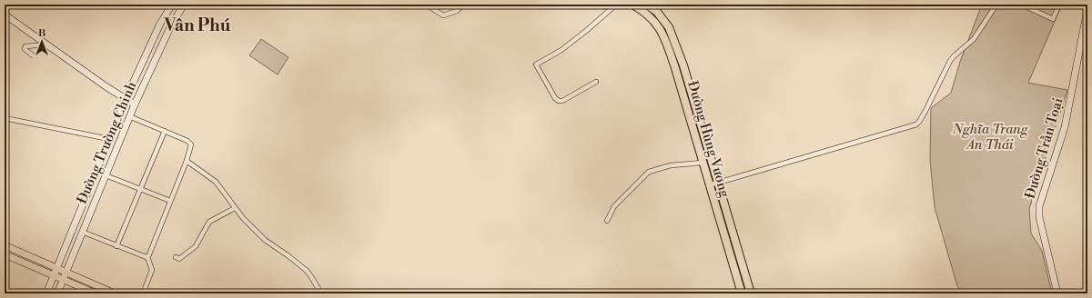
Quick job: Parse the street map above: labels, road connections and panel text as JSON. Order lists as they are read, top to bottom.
{
  "streets": {
    "highway": ["Đường Hùng Vương"],
    "main road": ["Đường Trường Chinh", "Đường Trần Toại"]
  },
  "districts": ["Vân Phú"],
  "parks": ["Nghĩa Trang An Thái"],
  "north": "top"
}
